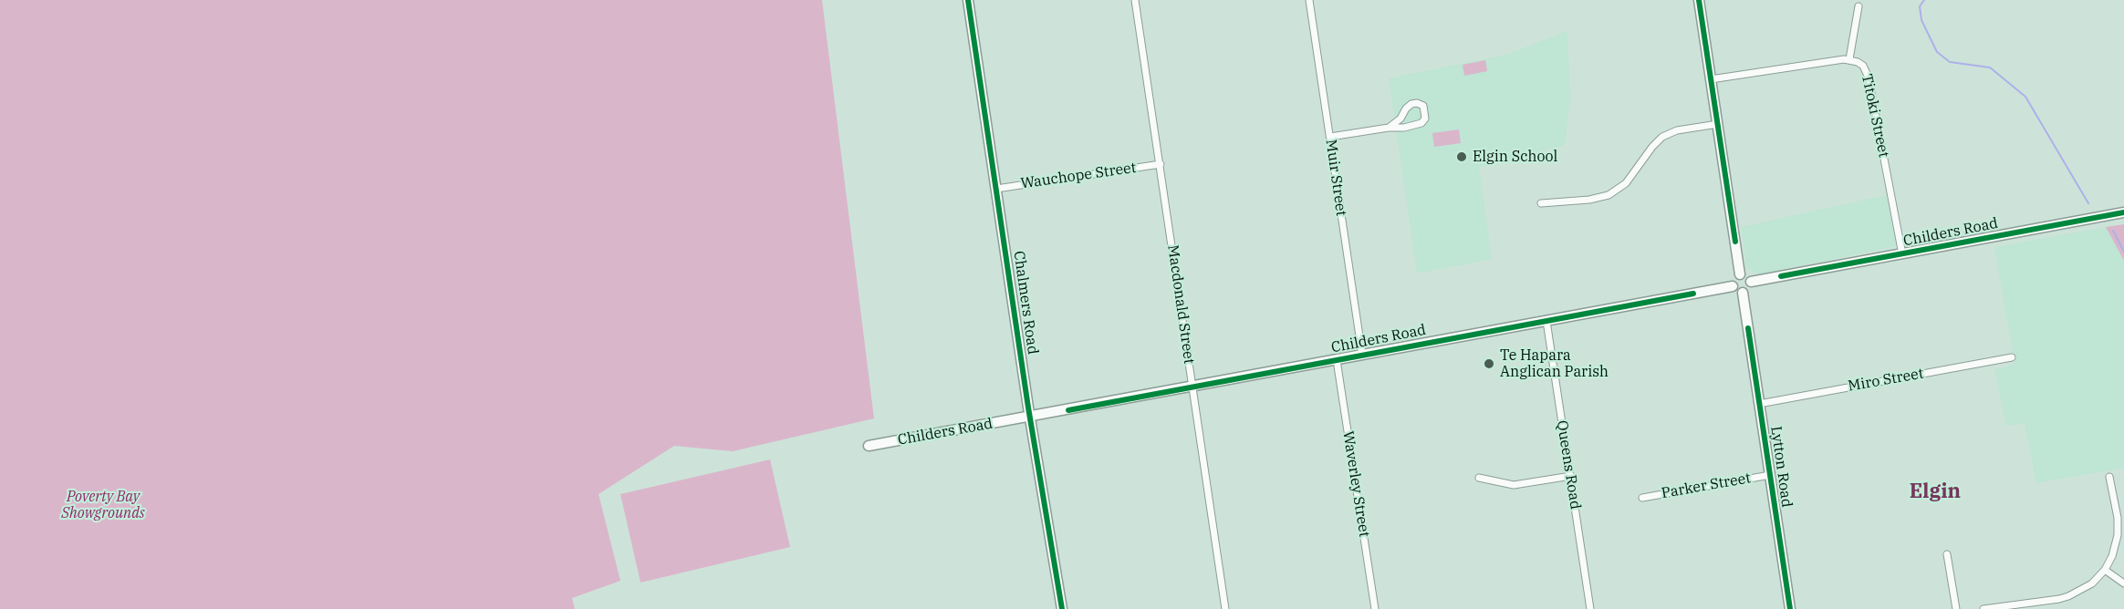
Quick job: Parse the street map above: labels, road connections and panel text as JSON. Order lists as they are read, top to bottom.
{
  "streets": {
    "street": [
      "Titoki Street",
      "Wauchope Street",
      "Muir Street",
      "Childers Road",
      "Chalmers Road",
      "Macdonald Street",
      "Miro Street",
      "Queens Road",
      "Lytton Road",
      "Waverley Street",
      "Parker Street"
    ]
  },
  "crossings": [
    ["Titoki Street", "Childers Road"],
    ["Wauchope Street", "Chalmers Road"],
    ["Wauchope Street", "Macdonald Street"],
    ["Muir Street", "Childers Road"],
    ["Childers Road", "Chalmers Road"],
    ["Childers Road", "Macdonald Street"],
    ["Childers Road", "Queens Road"],
    ["Childers Road", "Lytton Road"],
    ["Childers Road", "Waverley Street"],
    ["Miro Street", "Lytton Road"],
    ["Lytton Road", "Parker Street"]
  ],
  "districts": ["Elgin"],
  "parks": ["Poverty Bay Showgrounds"],
  "places": ["Elgin School", "Te Hapara Anglican Parish"]
}
